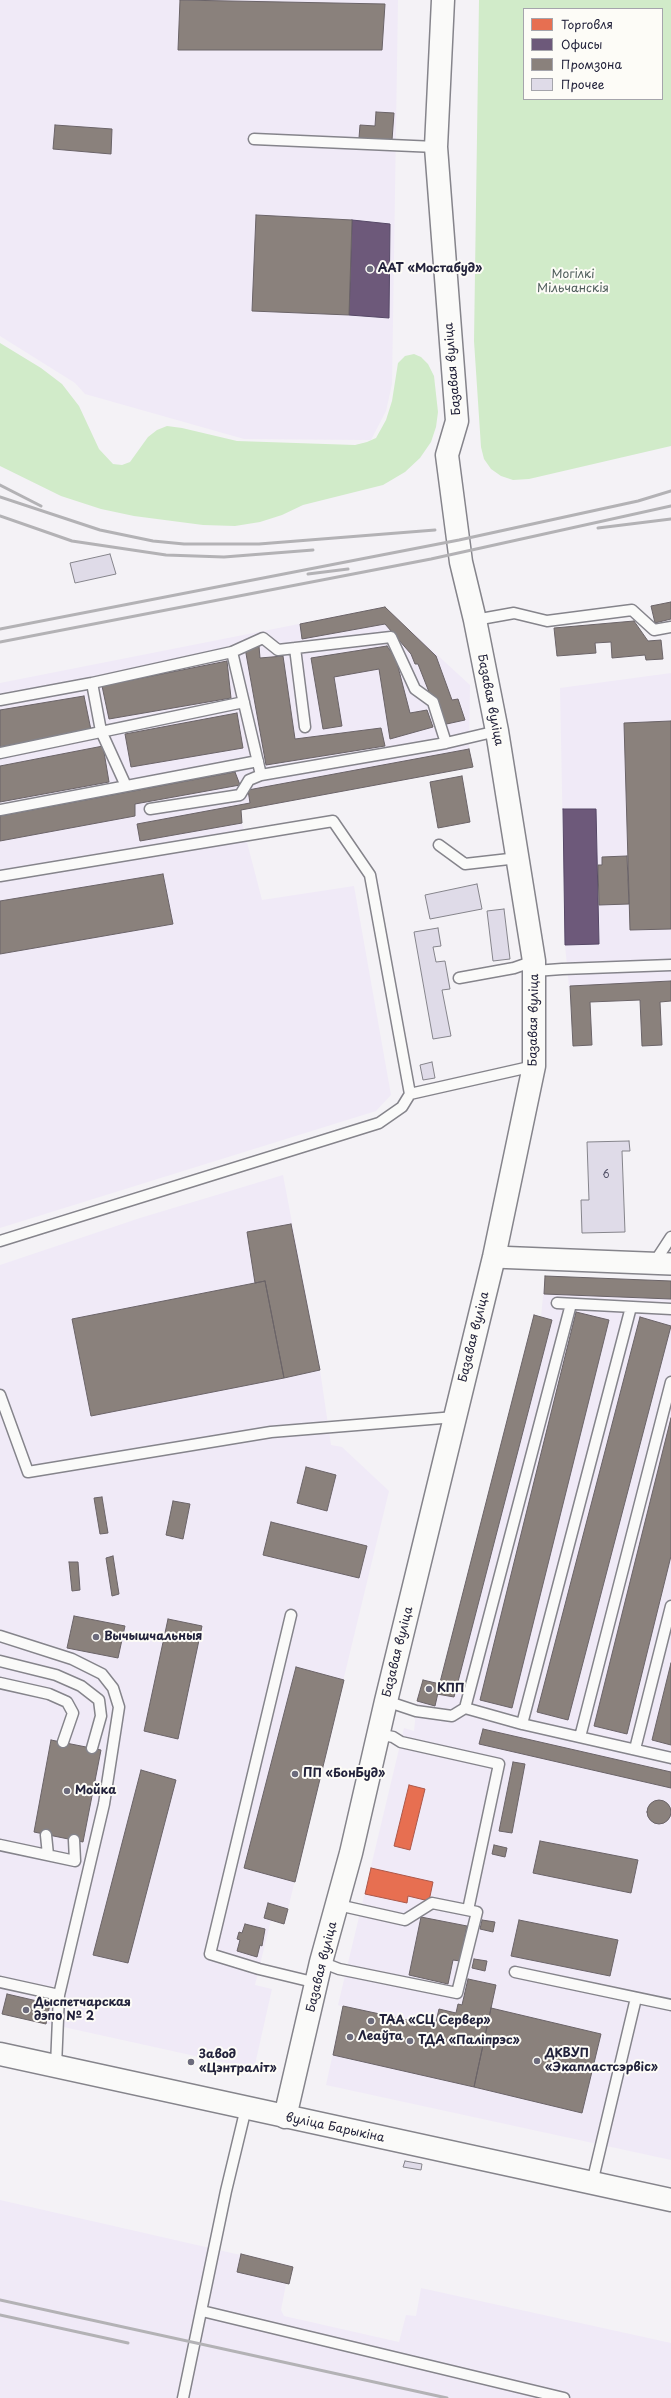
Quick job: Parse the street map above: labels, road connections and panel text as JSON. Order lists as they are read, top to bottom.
{
  "streets": {
    "street": ["Базавая вуліца", "вуліца Барыкіна"]
  },
  "crossings": [
    ["Базавая вуліца", "вуліца Барыкіна"]
  ],
  "parks": ["Могілкі Мільчанскія"],
  "places": [
    "ААТ «Мостабуд»",
    "Вычышчальныя",
    "КПП",
    "ПП «БонБуд»",
    "Мойка",
    "Дыспетчарская дэпо № 2",
    "ТАА «СЦ Сервер»",
    "Леаўта",
    "ТДА «Паліпрэс»",
    "ДКВУП «Экапластсэрвіс»",
    "Завод «Цэнтраліт»"
  ],
  "house_numbers": ["6"],
  "legend": [
    "Торговля",
    "Офисы",
    "Промзона",
    "Прочее"
  ]
}
